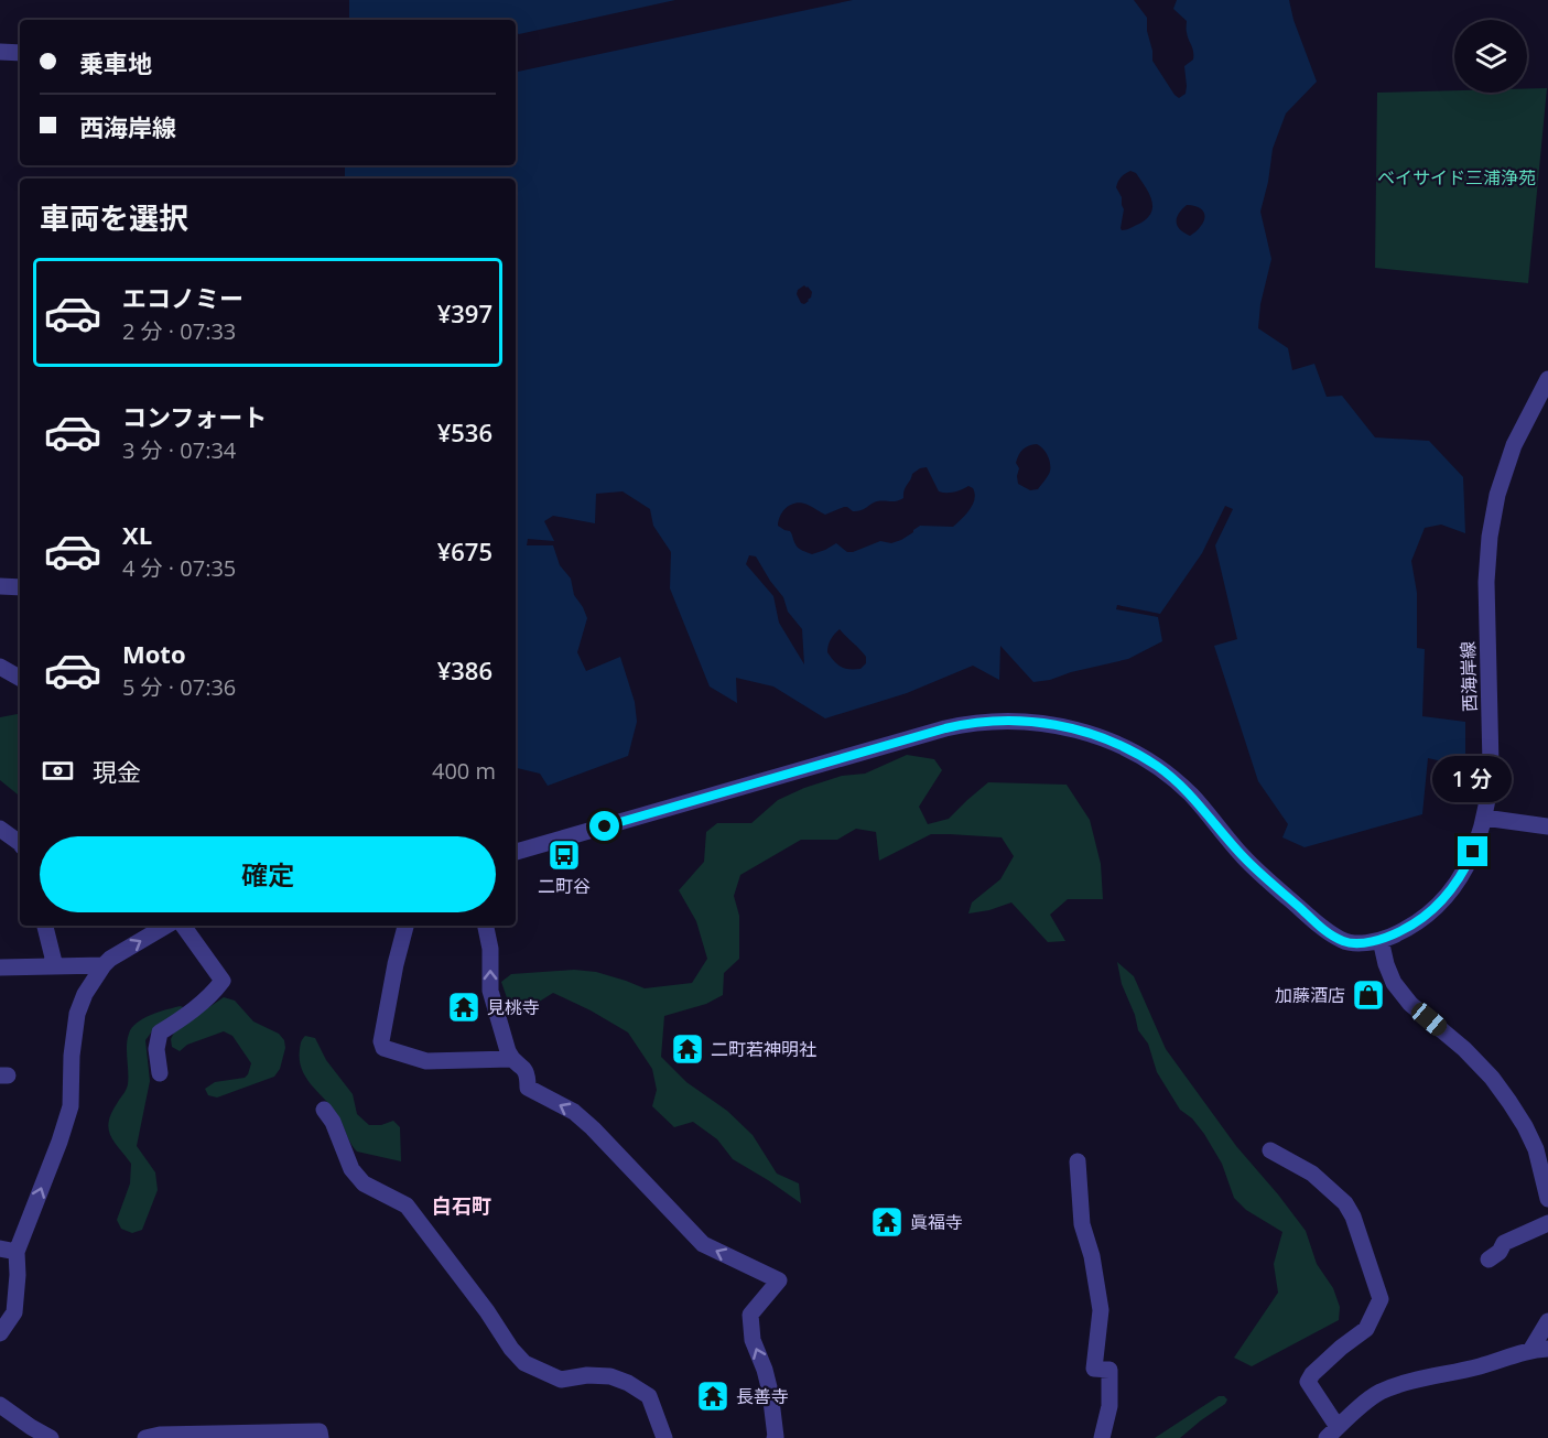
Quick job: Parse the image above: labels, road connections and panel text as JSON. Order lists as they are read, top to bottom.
{
  "streets": {
    "street": ["西海岸線"]
  },
  "districts": ["白石町"],
  "parks": ["ベイサイド三浦浄苑"],
  "places": {
    "bus stop": ["二町谷"],
    "shop": ["加藤酒店"],
    "temple": [
      "見桃寺",
      "二町若神明社",
      "眞福寺",
      "長善寺"
    ]
  },
  "page": {
    "banner": ["乗車地", "西海岸線"],
    "heading": "車両を選択",
    "list": [
      {
        "name": "エコノミー",
        "note": "2 分 · 07:33",
        "value": "¥397"
      },
      {
        "name": "コンフォート",
        "note": "3 分 · 07:34",
        "value": "¥536"
      },
      {
        "name": "XL",
        "note": "4 分 · 07:35",
        "value": "¥675"
      },
      {
        "name": "Moto",
        "note": "5 分 · 07:36",
        "value": "¥386"
      }
    ],
    "pay": ["現金", "400 m"],
    "bubble": "1 分",
    "buttons": "確定"
  }
}
